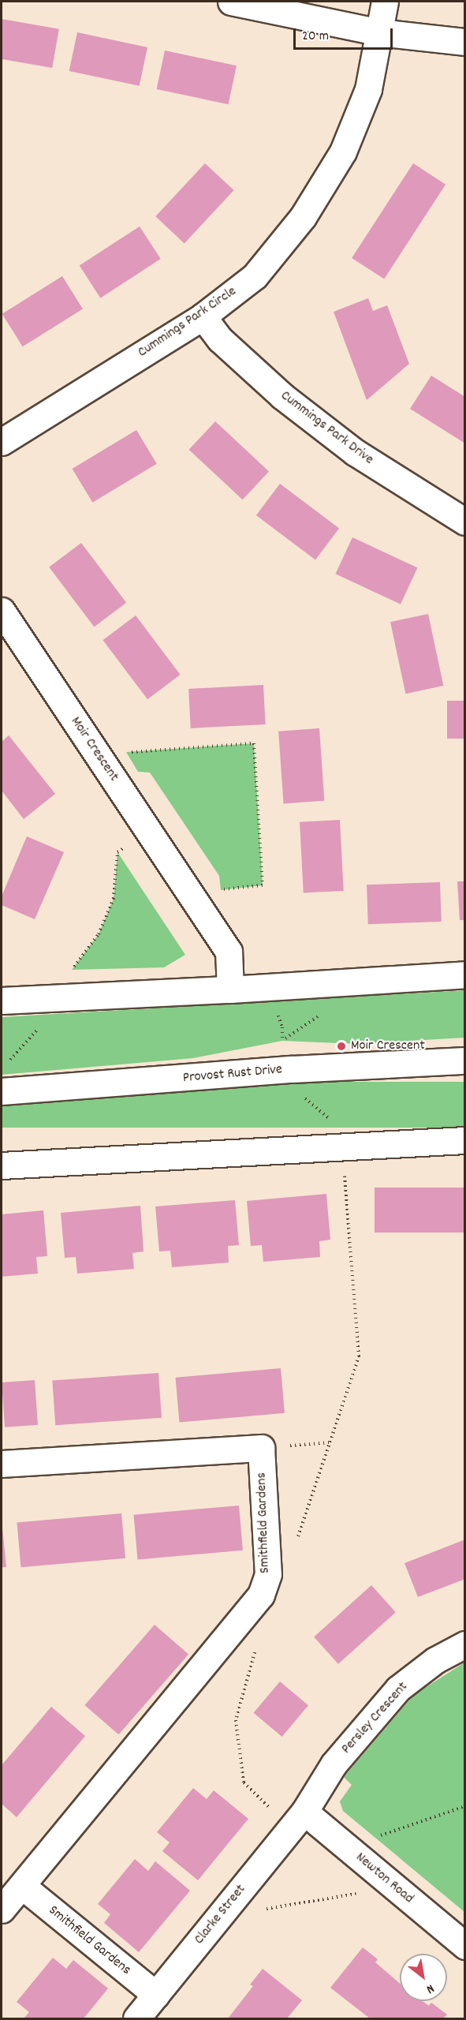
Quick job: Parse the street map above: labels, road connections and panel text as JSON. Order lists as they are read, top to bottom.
{
  "streets": {
    "street": [
      "Cummings Park Circle",
      "Cummings Park Drive",
      "Moir Crescent",
      "Provost Rust Drive",
      "Smithfield Gardens",
      "Persley Crescent",
      "Newton Road",
      "Clarke Street"
    ]
  },
  "crossings": [
    ["Cummings Park Circle", "Cummings Park Drive"],
    ["Smithfield Gardens", "Clarke Street"],
    ["Persley Crescent", "Newton Road"],
    ["Persley Crescent", "Clarke Street"],
    ["Newton Road", "Clarke Street"]
  ],
  "places": ["Moir Crescent"],
  "scale_bar": "20 m",
  "north": "bottom right"
}
